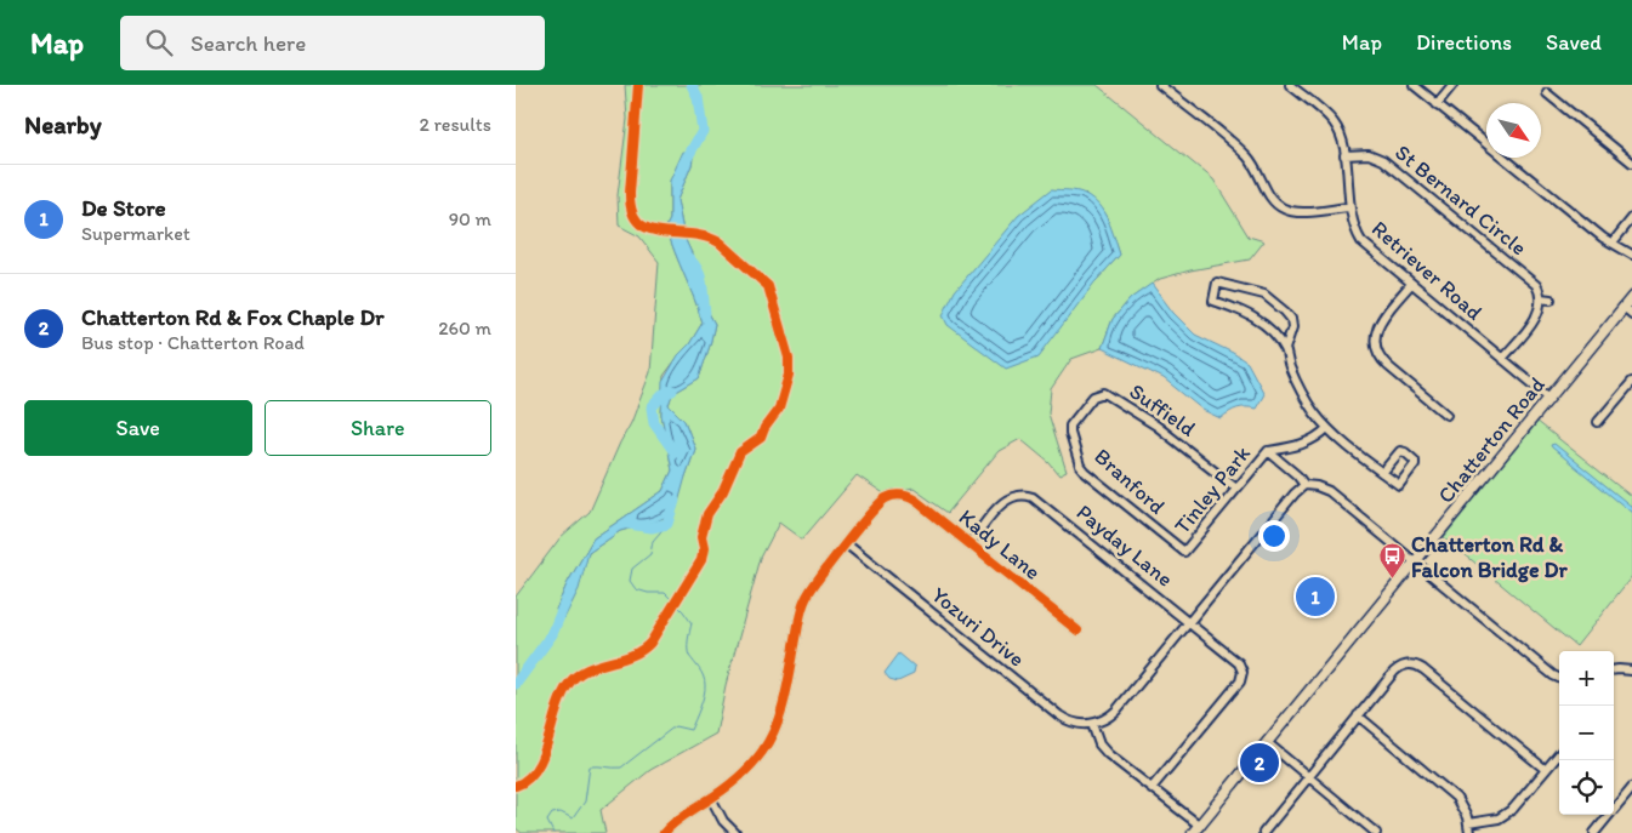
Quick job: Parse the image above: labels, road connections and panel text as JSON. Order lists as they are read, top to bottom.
{
  "streets": {
    "main road": ["Chatterton Road"],
    "street": [
      "St Bernard Circle",
      "Retriever Road",
      "Suffield",
      "Branford",
      "Tinley Park",
      "Kady Lane",
      "Payday Lane",
      "Yozuri Drive"
    ]
  },
  "crossings": [
    ["St Bernard Circle", "Retriever Road"],
    ["Retriever Road", "Chatterton Road"],
    ["Suffield", "Branford"],
    ["Suffield", "Tinley Park"],
    ["Branford", "Tinley Park"],
    ["Kady Lane", "Payday Lane"],
    ["Kady Lane", "Yozuri Drive"]
  ],
  "places": {
    "bus stop": ["Chatterton Rd & Falcon Bridge Dr"]
  },
  "north": "bottom right",
  "page": {
    "header": "Map",
    "search": "Search here",
    "nav": ["Map", "Directions", "Saved"],
    "heading": ["Nearby", "2 results"],
    "list": [
      {
        "mark": "1",
        "name": "De Store",
        "note": "Supermarket",
        "value": "90 m"
      },
      {
        "mark": "2",
        "name": "Chatterton Rd & Fox Chaple Dr",
        "note": "Bus stop · Chatterton Road",
        "value": "260 m"
      }
    ],
    "buttons": ["Save", "Share"],
    "pins": ["1", "2"],
    "map_buttons": ["+", "−"]
  }
}
